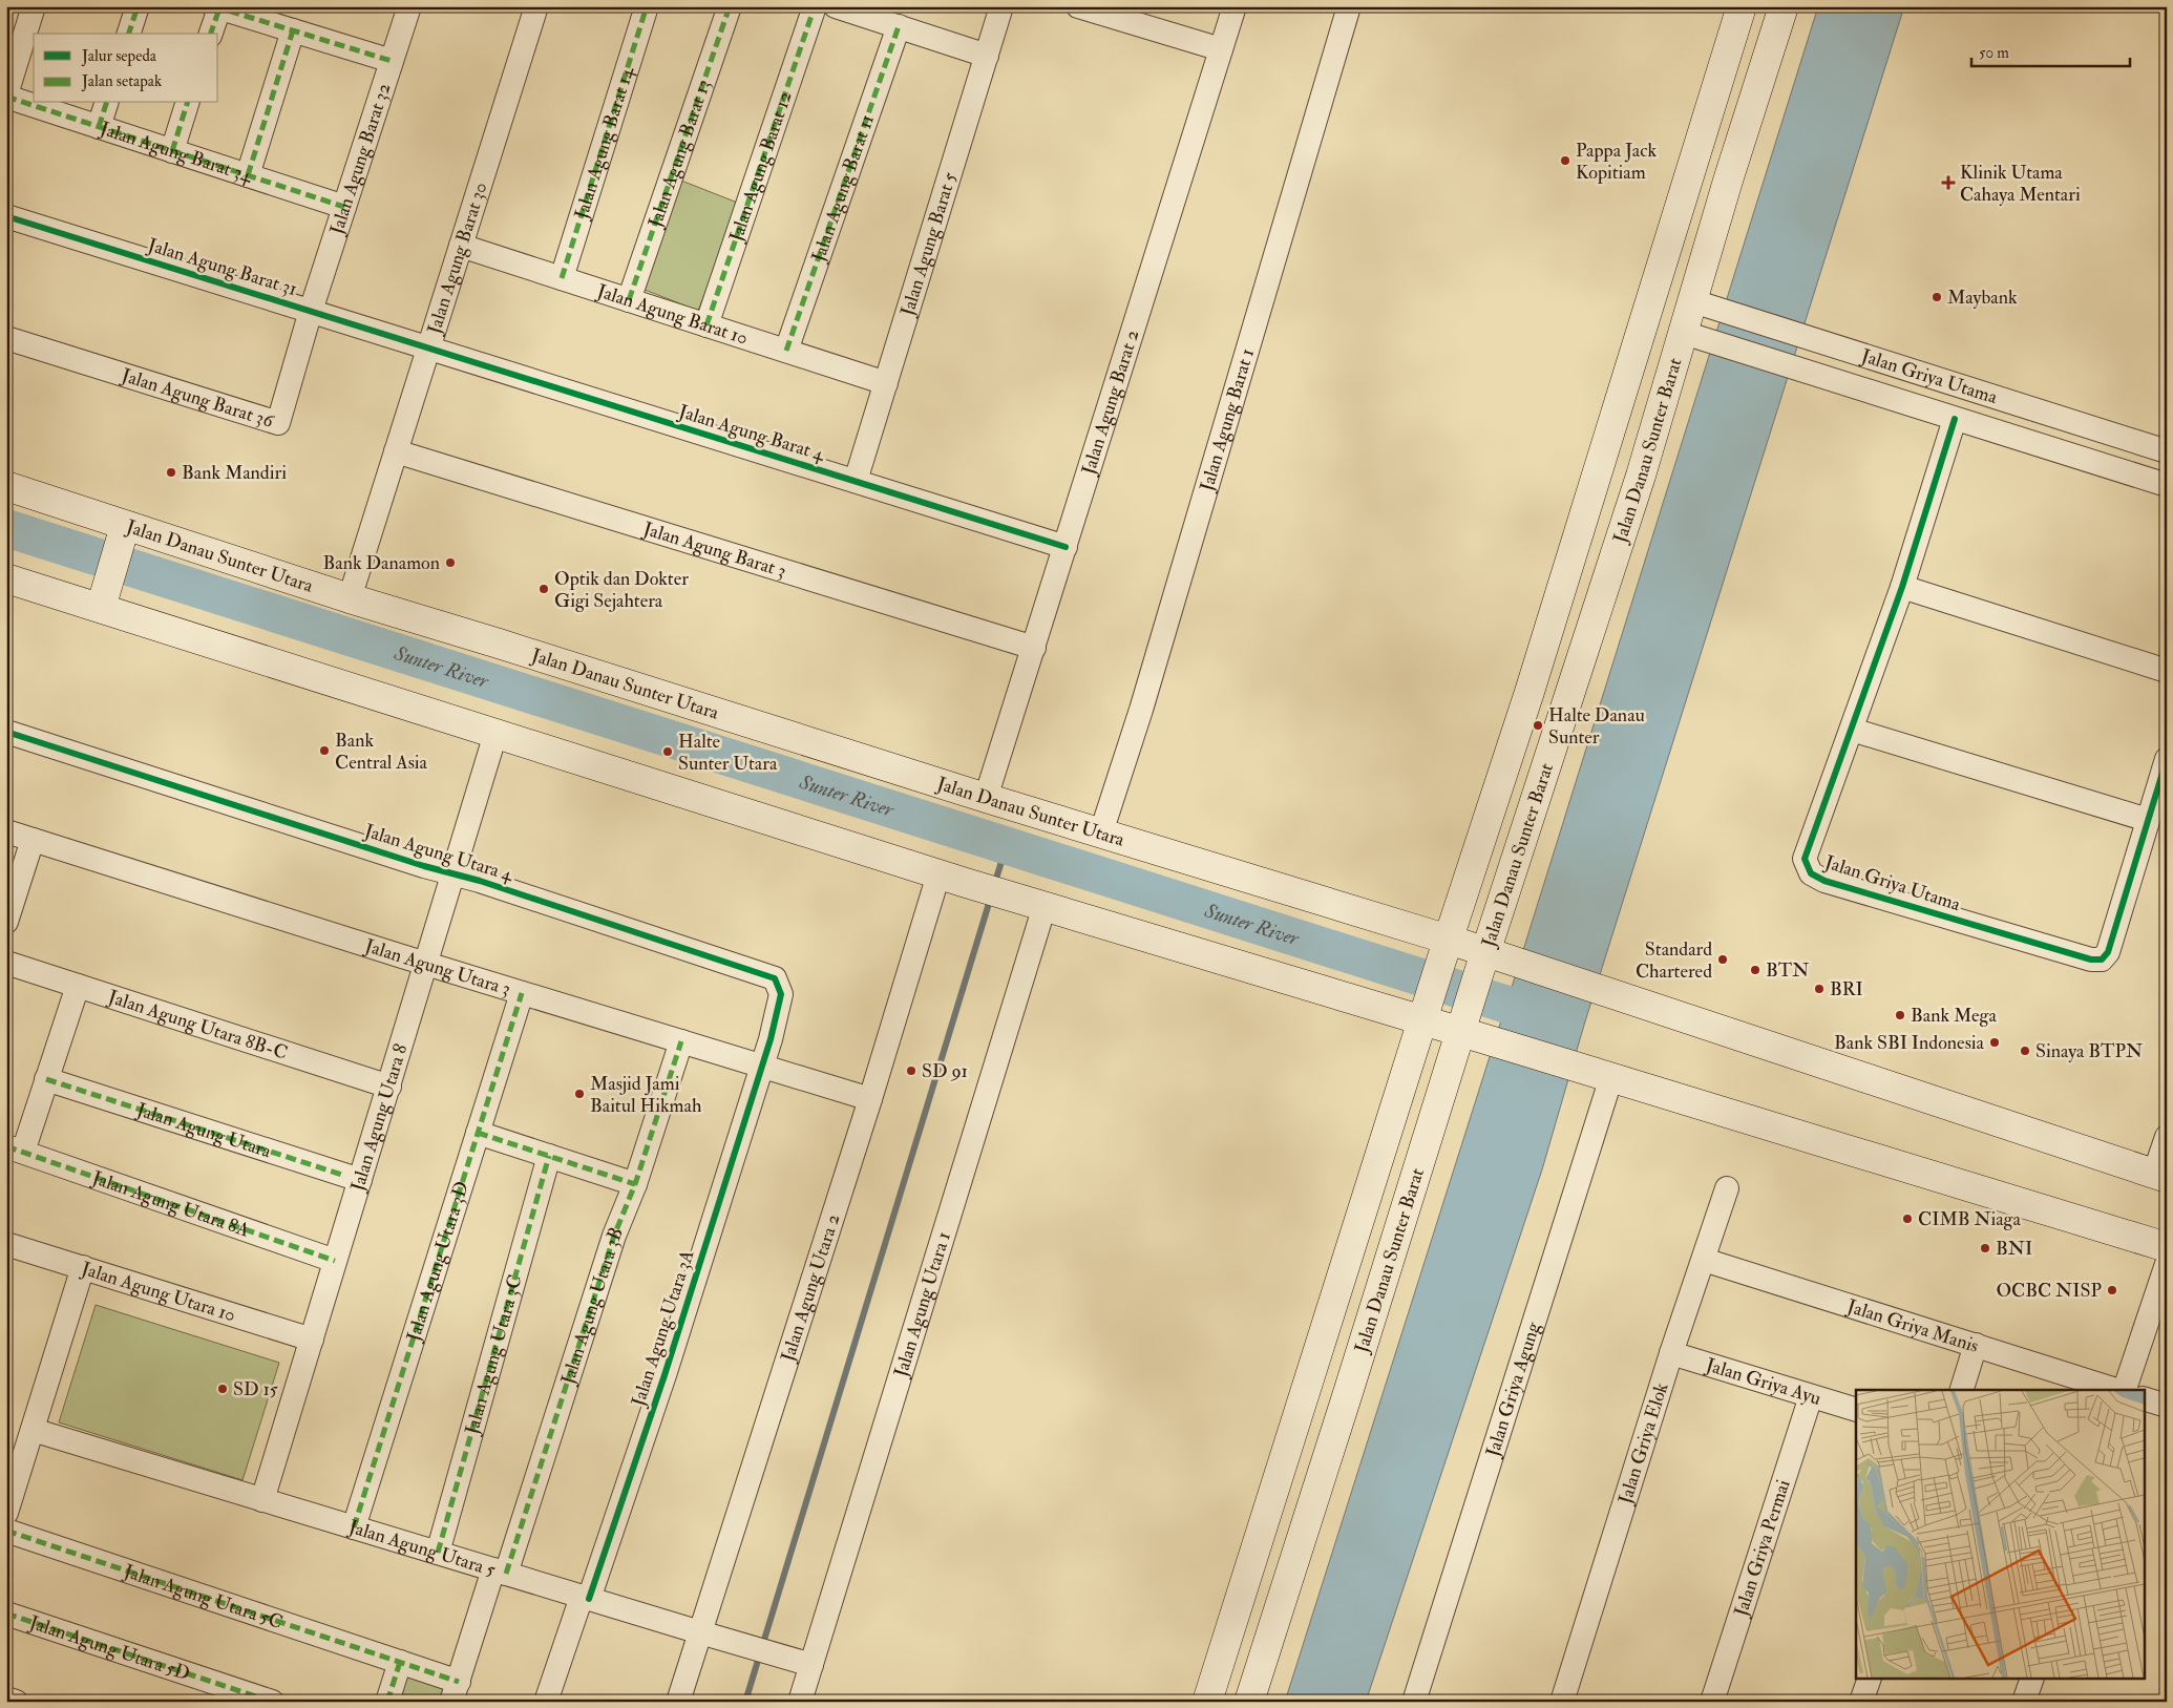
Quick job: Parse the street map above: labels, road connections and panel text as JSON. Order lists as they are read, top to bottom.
{
  "streets": {
    "main road": ["Jalan Danau Sunter Barat", "Jalan Danau Sunter Utara"],
    "street": [
      "Jalan Agung Barat 14",
      "Jalan Agung Barat 34",
      "Jalan Agung Barat 13",
      "Jalan Agung Barat 32",
      "Jalan Agung Barat 12",
      "Jalan Agung Barat 11",
      "Jalan Agung Barat 5",
      "Jalan Agung Barat 30",
      "Jalan Agung Barat 31",
      "Jalan Agung Barat 10",
      "Jalan Griya Utama",
      "Jalan Agung Barat 36",
      "Jalan Agung Barat 2",
      "Jalan Agung Barat 1",
      "Jalan Agung Barat 4",
      "Jalan Agung Barat 3",
      "Jalan Agung Utara 4",
      "Jalan Agung Utara 3",
      "Jalan Agung Utara 8B-C",
      "Jalan Agung Utara 8",
      "Jalan Agung Utara",
      "Jalan Agung Utara 8A",
      "Jalan Agung Utara 3D",
      "Jalan Agung Utara 2",
      "Jalan Agung Utara 10",
      "Jalan Agung Utara 1",
      "Jalan Agung Utara 3B",
      "Jalan Griya Manis",
      "Jalan Agung Utara 3A",
      "Jalan Agung Utara 3C",
      "Jalan Griya Ayu",
      "Jalan Griya Agung",
      "Jalan Griya Elok",
      "Jalan Agung Utara 5",
      "Jalan Griya Permai",
      "Jalan Agung Utara 5C",
      "Jalan Agung Utara 5D"
    ]
  },
  "crossings": [
    ["Jalan Agung Barat 14", "Jalan Agung Barat 10"],
    ["Jalan Agung Barat 34", "Jalan Agung Barat 32"],
    ["Jalan Agung Barat 13", "Jalan Agung Barat 10"],
    ["Jalan Agung Barat 32", "Jalan Agung Barat 31"],
    ["Jalan Agung Barat 32", "Jalan Agung Barat 36"],
    ["Jalan Agung Barat 12", "Jalan Agung Barat 10"],
    ["Jalan Agung Barat 11", "Jalan Agung Barat 10"],
    ["Jalan Agung Barat 5", "Jalan Agung Barat 10"],
    ["Jalan Agung Barat 5", "Jalan Agung Barat 4"],
    ["Jalan Agung Barat 30", "Jalan Agung Barat 31"],
    ["Jalan Agung Barat 30", "Jalan Agung Barat 10"],
    ["Jalan Agung Barat 30", "Jalan Agung Barat 4"],
    ["Jalan Agung Barat 30", "Jalan Agung Barat 3"],
    ["Jalan Agung Barat 30", "Jalan Danau Sunter Utara"],
    ["Jalan Agung Barat 31", "Jalan Agung Barat 36"],
    ["Jalan Agung Barat 31", "Jalan Agung Barat 4"],
    ["Jalan Griya Utama", "Jalan Danau Sunter Barat"],
    ["Jalan Agung Barat 2", "Jalan Agung Barat 4"],
    ["Jalan Agung Barat 2", "Jalan Agung Barat 3"],
    ["Jalan Agung Barat 2", "Jalan Danau Sunter Utara"],
    ["Jalan Agung Barat 1", "Jalan Danau Sunter Utara"],
    ["Jalan Danau Sunter Barat", "Jalan Danau Sunter Utara"],
    ["Jalan Agung Utara 4", "Jalan Agung Utara 3"],
    ["Jalan Agung Utara 4", "Jalan Agung Utara 8"],
    ["Jalan Agung Utara 4", "Jalan Agung Utara 3A"],
    ["Jalan Agung Utara 3", "Jalan Agung Utara 8"],
    ["Jalan Agung Utara 3", "Jalan Agung Utara 3D"],
    ["Jalan Agung Utara 3", "Jalan Agung Utara 2"],
    ["Jalan Agung Utara 3", "Jalan Agung Utara 3B"],
    ["Jalan Agung Utara 3", "Jalan Agung Utara 3A"],
    ["Jalan Agung Utara 8B-C", "Jalan Agung Utara 8"],
    ["Jalan Agung Utara 8", "Jalan Agung Utara"],
    ["Jalan Agung Utara 8", "Jalan Agung Utara 8A"],
    ["Jalan Agung Utara 8", "Jalan Agung Utara 10"],
    ["Jalan Agung Utara 8", "Jalan Agung Utara 5"],
    ["Jalan Agung Utara 3D", "Jalan Agung Utara 5"],
    ["Jalan Agung Utara 2", "Jalan Agung Utara 5"],
    ["Jalan Agung Utara 1", "Jalan Agung Utara 5"],
    ["Jalan Agung Utara 3B", "Jalan Agung Utara 5"],
    ["Jalan Agung Utara 3B", "Jalan Agung Utara 5C"],
    ["Jalan Griya Manis", "Jalan Griya Elok"],
    ["Jalan Agung Utara 3A", "Jalan Agung Utara 5"],
    ["Jalan Agung Utara 3C", "Jalan Agung Utara 5"],
    ["Jalan Griya Ayu", "Jalan Griya Elok"],
    ["Jalan Griya Ayu", "Jalan Griya Permai"]
  ],
  "water": ["Sunter River"],
  "places": {
    "other": [
      "Pappa Jack Kopitiam",
      "Maybank",
      "Bank Mandiri",
      "Bank Danamon",
      "Optik dan Dokter Gigi Sejahtera",
      "Halte Danau Sunter",
      "Bank Central Asia",
      "Halte Sunter Utara",
      "Standard Chartered",
      "BTN",
      "BRI",
      "Bank Mega",
      "Bank SBI Indonesia",
      "Sinaya BTPN",
      "SD 91",
      "Masjid Jami Baitul Hikmah",
      "CIMB Niaga",
      "BNI",
      "OCBC NISP",
      "SD 15"
    ],
    "health": ["Klinik Utama Cahaya Mentari"]
  },
  "legend": ["Jalur sepeda", "Jalan setapak"],
  "scale_bar": "50 m"
}
